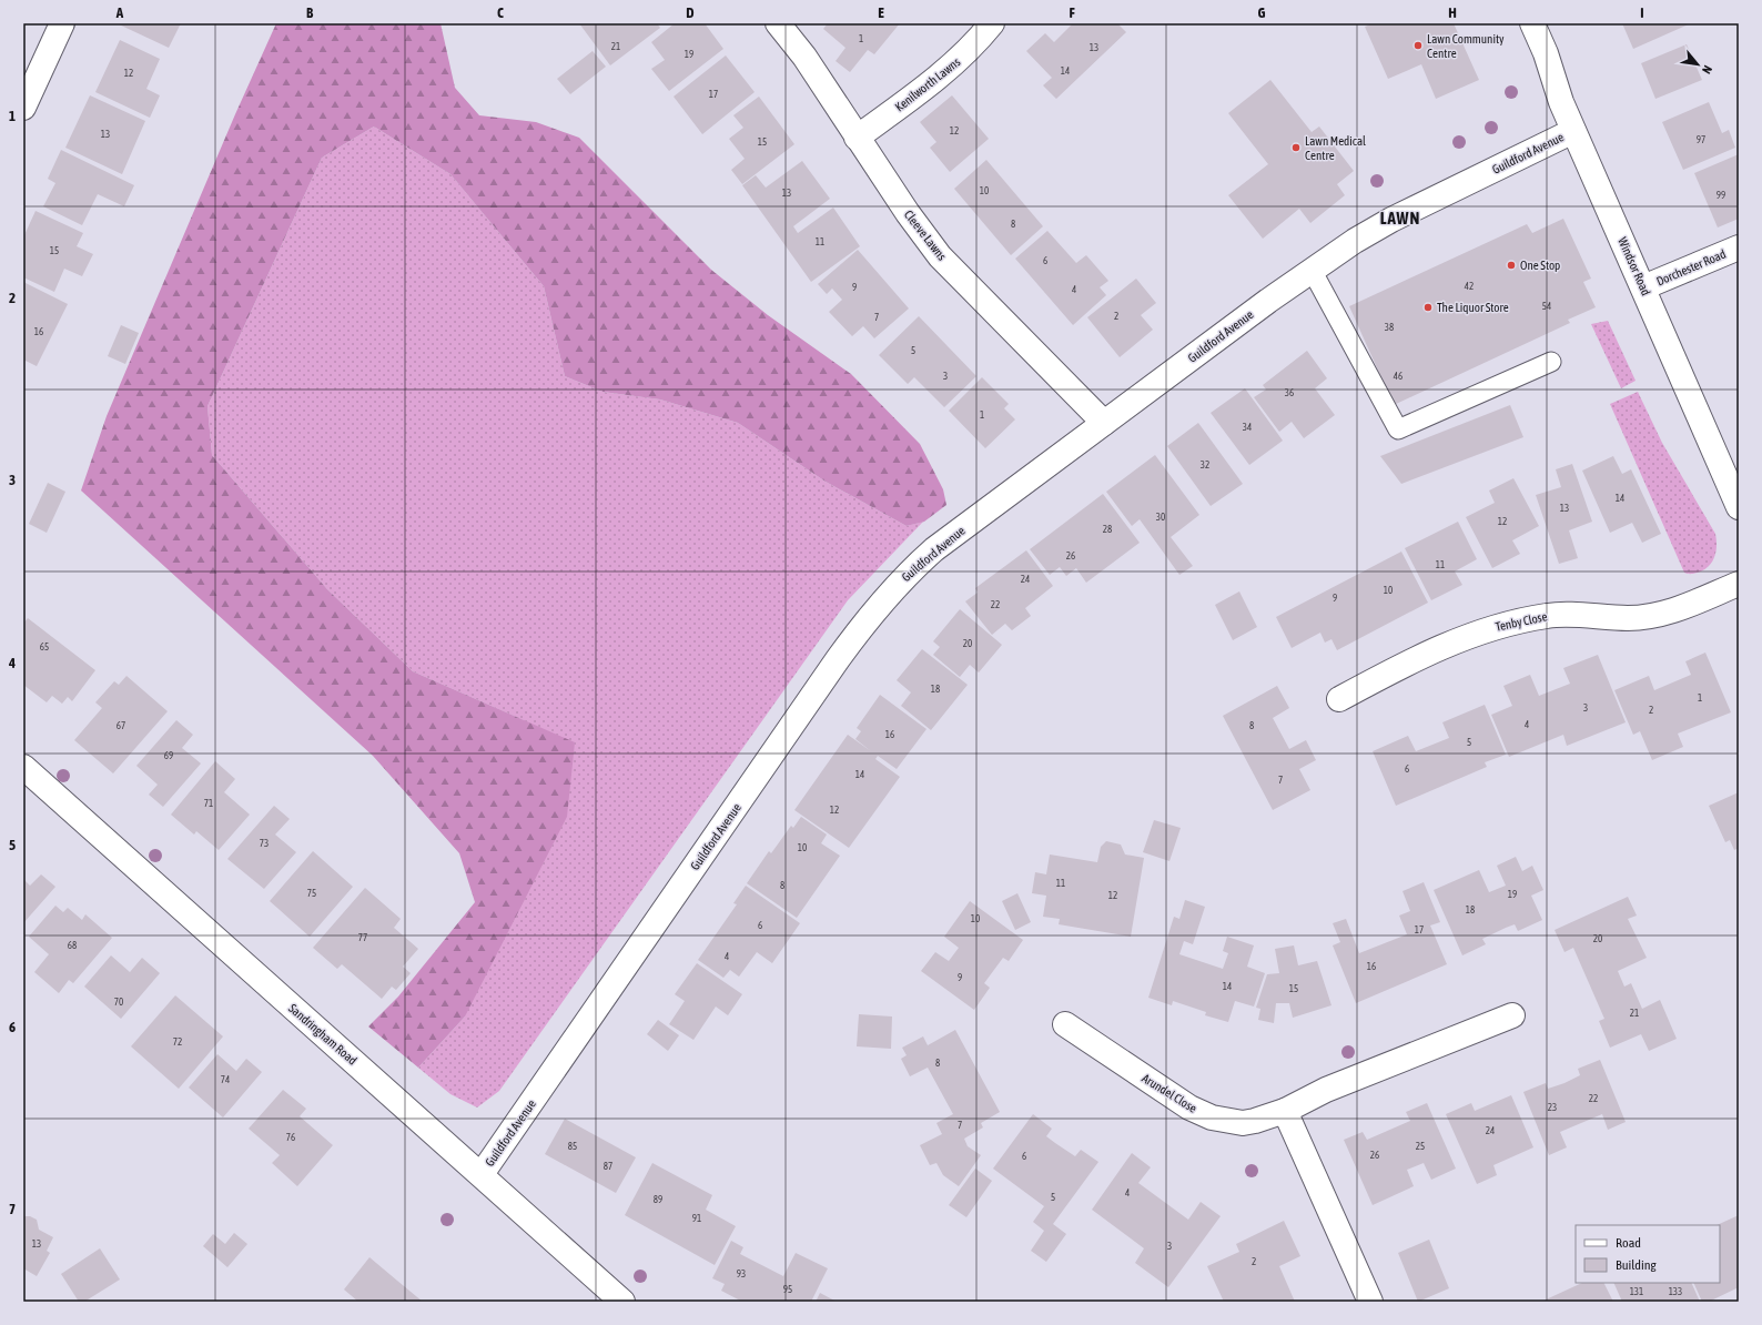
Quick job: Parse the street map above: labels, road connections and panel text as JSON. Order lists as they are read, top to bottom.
{
  "streets": {
    "street": [
      "Kenilworth Lawns",
      "Guildford Avenue",
      "Cleeve Lawns",
      "Windsor Road",
      "Dorchester Road",
      "Tenby Close",
      "Sandringham Road",
      "Arundel Close"
    ]
  },
  "crossings": [
    ["Kenilworth Lawns", "Cleeve Lawns"],
    ["Guildford Avenue", "Cleeve Lawns"],
    ["Guildford Avenue", "Windsor Road"],
    ["Guildford Avenue", "Sandringham Road"],
    ["Windsor Road", "Dorchester Road"]
  ],
  "districts": ["LAWN"],
  "places": [
    "Lawn Community Centre",
    "Lawn Medical Centre",
    "One Stop",
    "The Liquor Store"
  ],
  "house_numbers": [
    "1",
    "21",
    "13",
    "19",
    "14",
    "12",
    "17",
    "12",
    "13",
    "97",
    "15",
    "10",
    "13",
    "99",
    "8",
    "11",
    "15",
    "6",
    "42",
    "9",
    "4",
    "54",
    "2",
    "7",
    "38",
    "16",
    "5",
    "3",
    "46",
    "36",
    "1",
    "34",
    "32",
    "14",
    "13",
    "30",
    "12",
    "28",
    "26",
    "11",
    "24",
    "10",
    "9",
    "22",
    "20",
    "65",
    "18",
    "1",
    "3",
    "2",
    "4",
    "67",
    "8",
    "16",
    "5",
    "69",
    "6",
    "14",
    "7",
    "71",
    "12",
    "73",
    "10",
    "11",
    "8",
    "75",
    "19",
    "12",
    "18",
    "10",
    "6",
    "17",
    "77",
    "20",
    "68",
    "4",
    "16",
    "9",
    "14",
    "15",
    "70",
    "21",
    "72",
    "8",
    "74",
    "22",
    "23",
    "7",
    "24",
    "76",
    "85",
    "25",
    "26",
    "6",
    "87",
    "4",
    "5",
    "89",
    "91",
    "13",
    "3",
    "2",
    "93",
    "95",
    "131",
    "133"
  ],
  "legend": ["Road", "Building"],
  "north": "bottom right",
  "grid": {
    "columns": [
      "A",
      "B",
      "C",
      "D",
      "E",
      "F",
      "G",
      "H",
      "I"
    ],
    "rows": [
      "1",
      "2",
      "3",
      "4",
      "5",
      "6",
      "7"
    ]
  }
}
